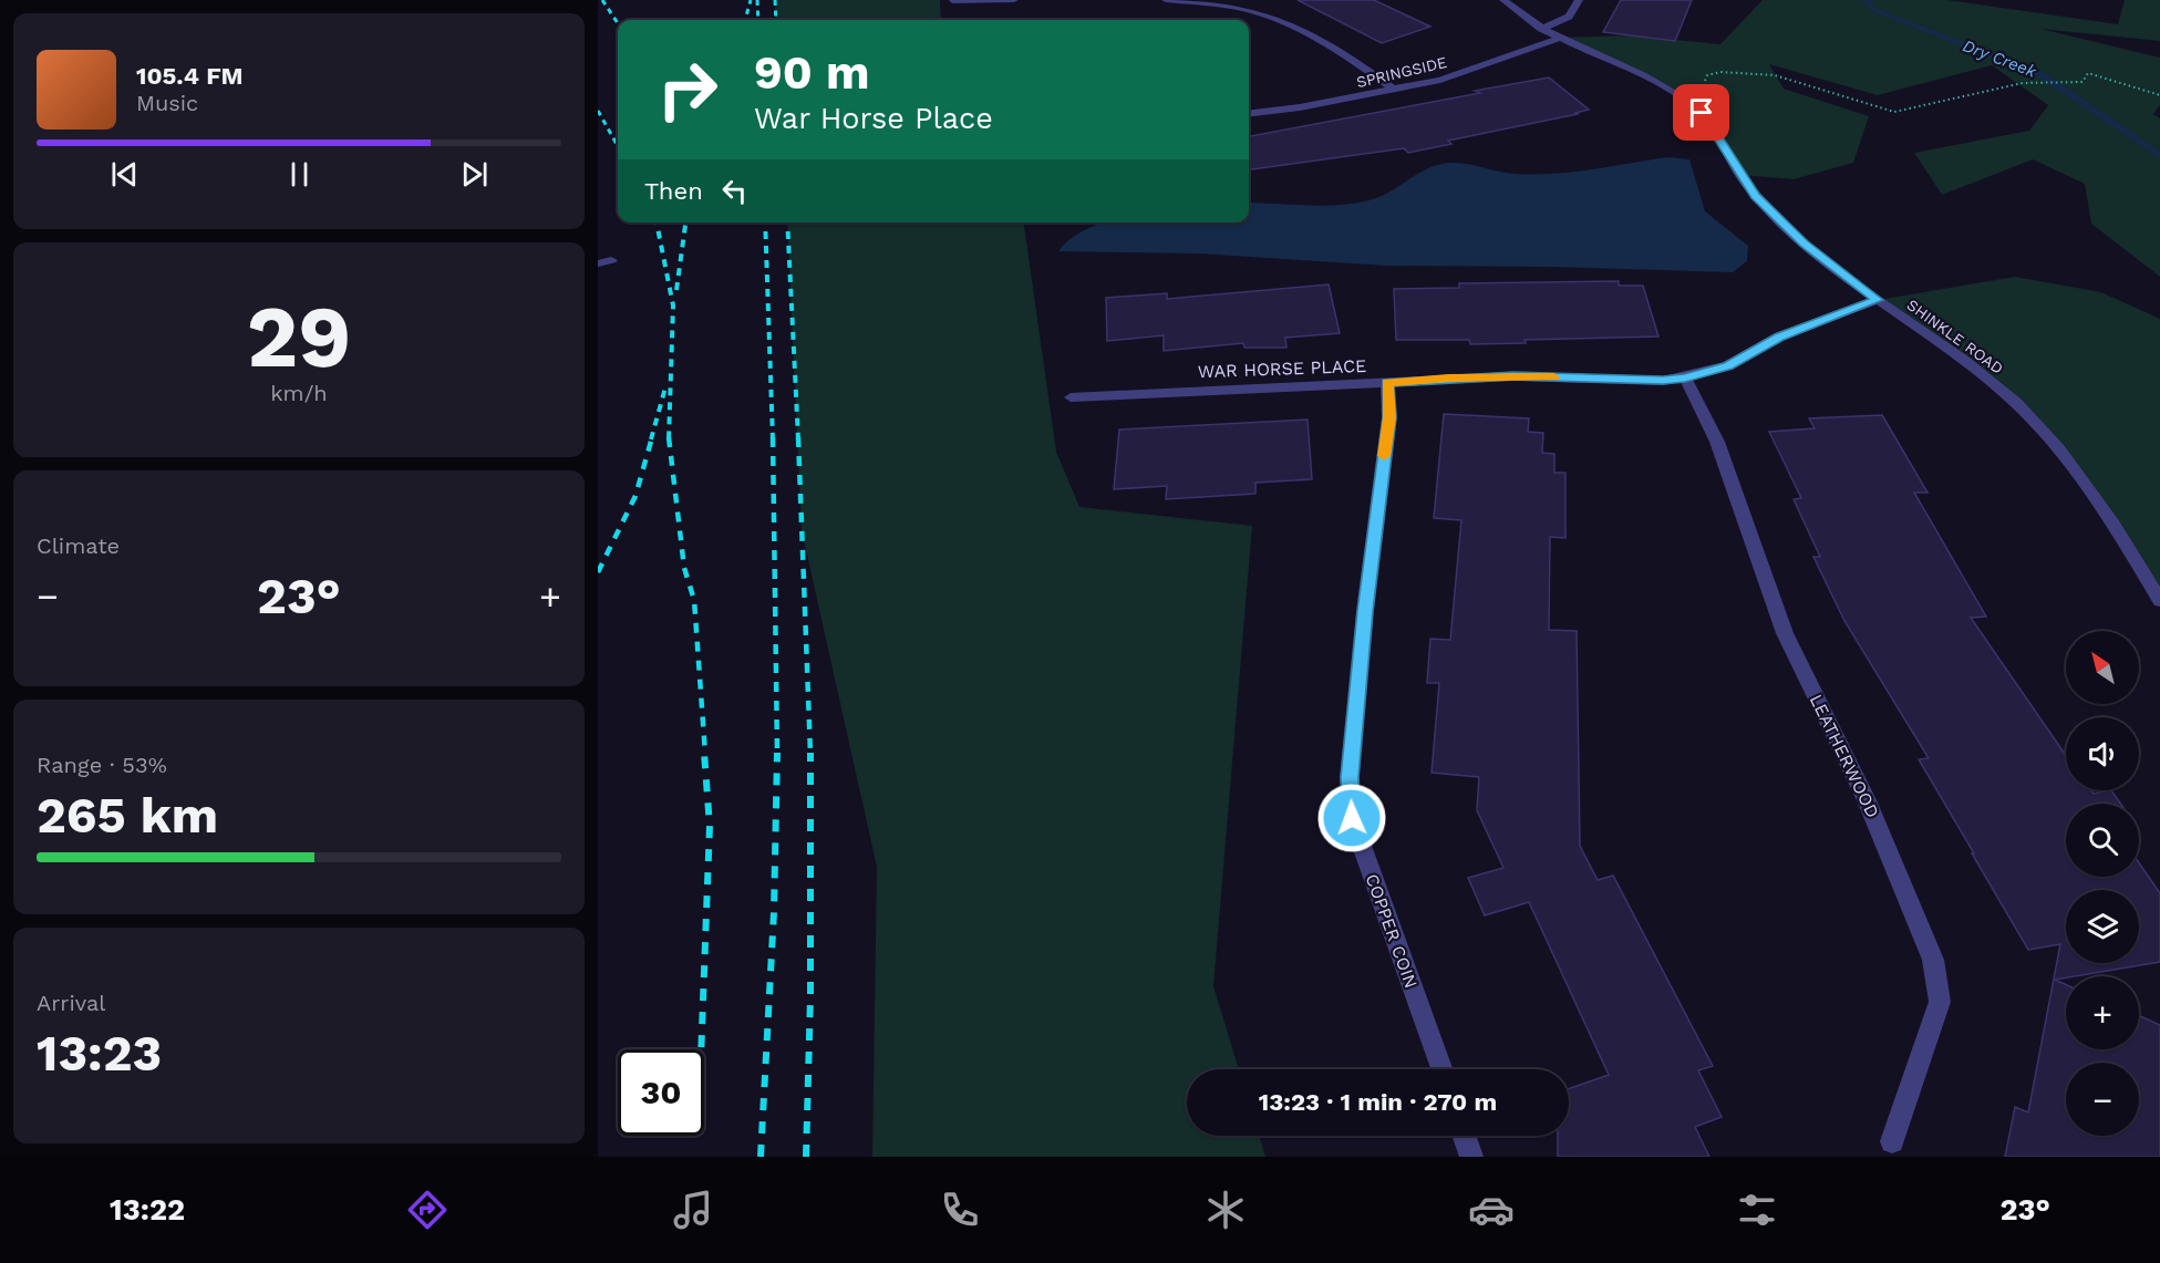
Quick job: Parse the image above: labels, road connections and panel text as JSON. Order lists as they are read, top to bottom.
{
  "streets": {
    "street": [
      "SPRINGSIDE",
      "SHINKLE ROAD",
      "WAR HORSE PLACE",
      "LEATHERWOOD",
      "COPPER COIN"
    ]
  },
  "crossings": [
    ["SPRINGSIDE", "SHINKLE ROAD"],
    ["SHINKLE ROAD", "WAR HORSE PLACE"],
    ["WAR HORSE PLACE", "LEATHERWOOD"],
    ["WAR HORSE PLACE", "COPPER COIN"]
  ],
  "water": ["Dry Creek"],
  "north": "top left",
  "page": {
    "turn": ["90 m", "War Horse Place"],
    "song": ["105.4 FM", "Music"],
    "then": "Then",
    "tile": [
      ["29", "km/h"],
      "Climate",
      ["Range · 53%", "265 km"],
      ["Arrival", "13:23"]
    ],
    "heat": ["−", "23°", "+"],
    "map_buttons": ["+", "−"],
    "limit": "30",
    "trip": "13:23 · 1 min · 270 m",
    "tabs": ["13:22", "23°"]
  }
}
